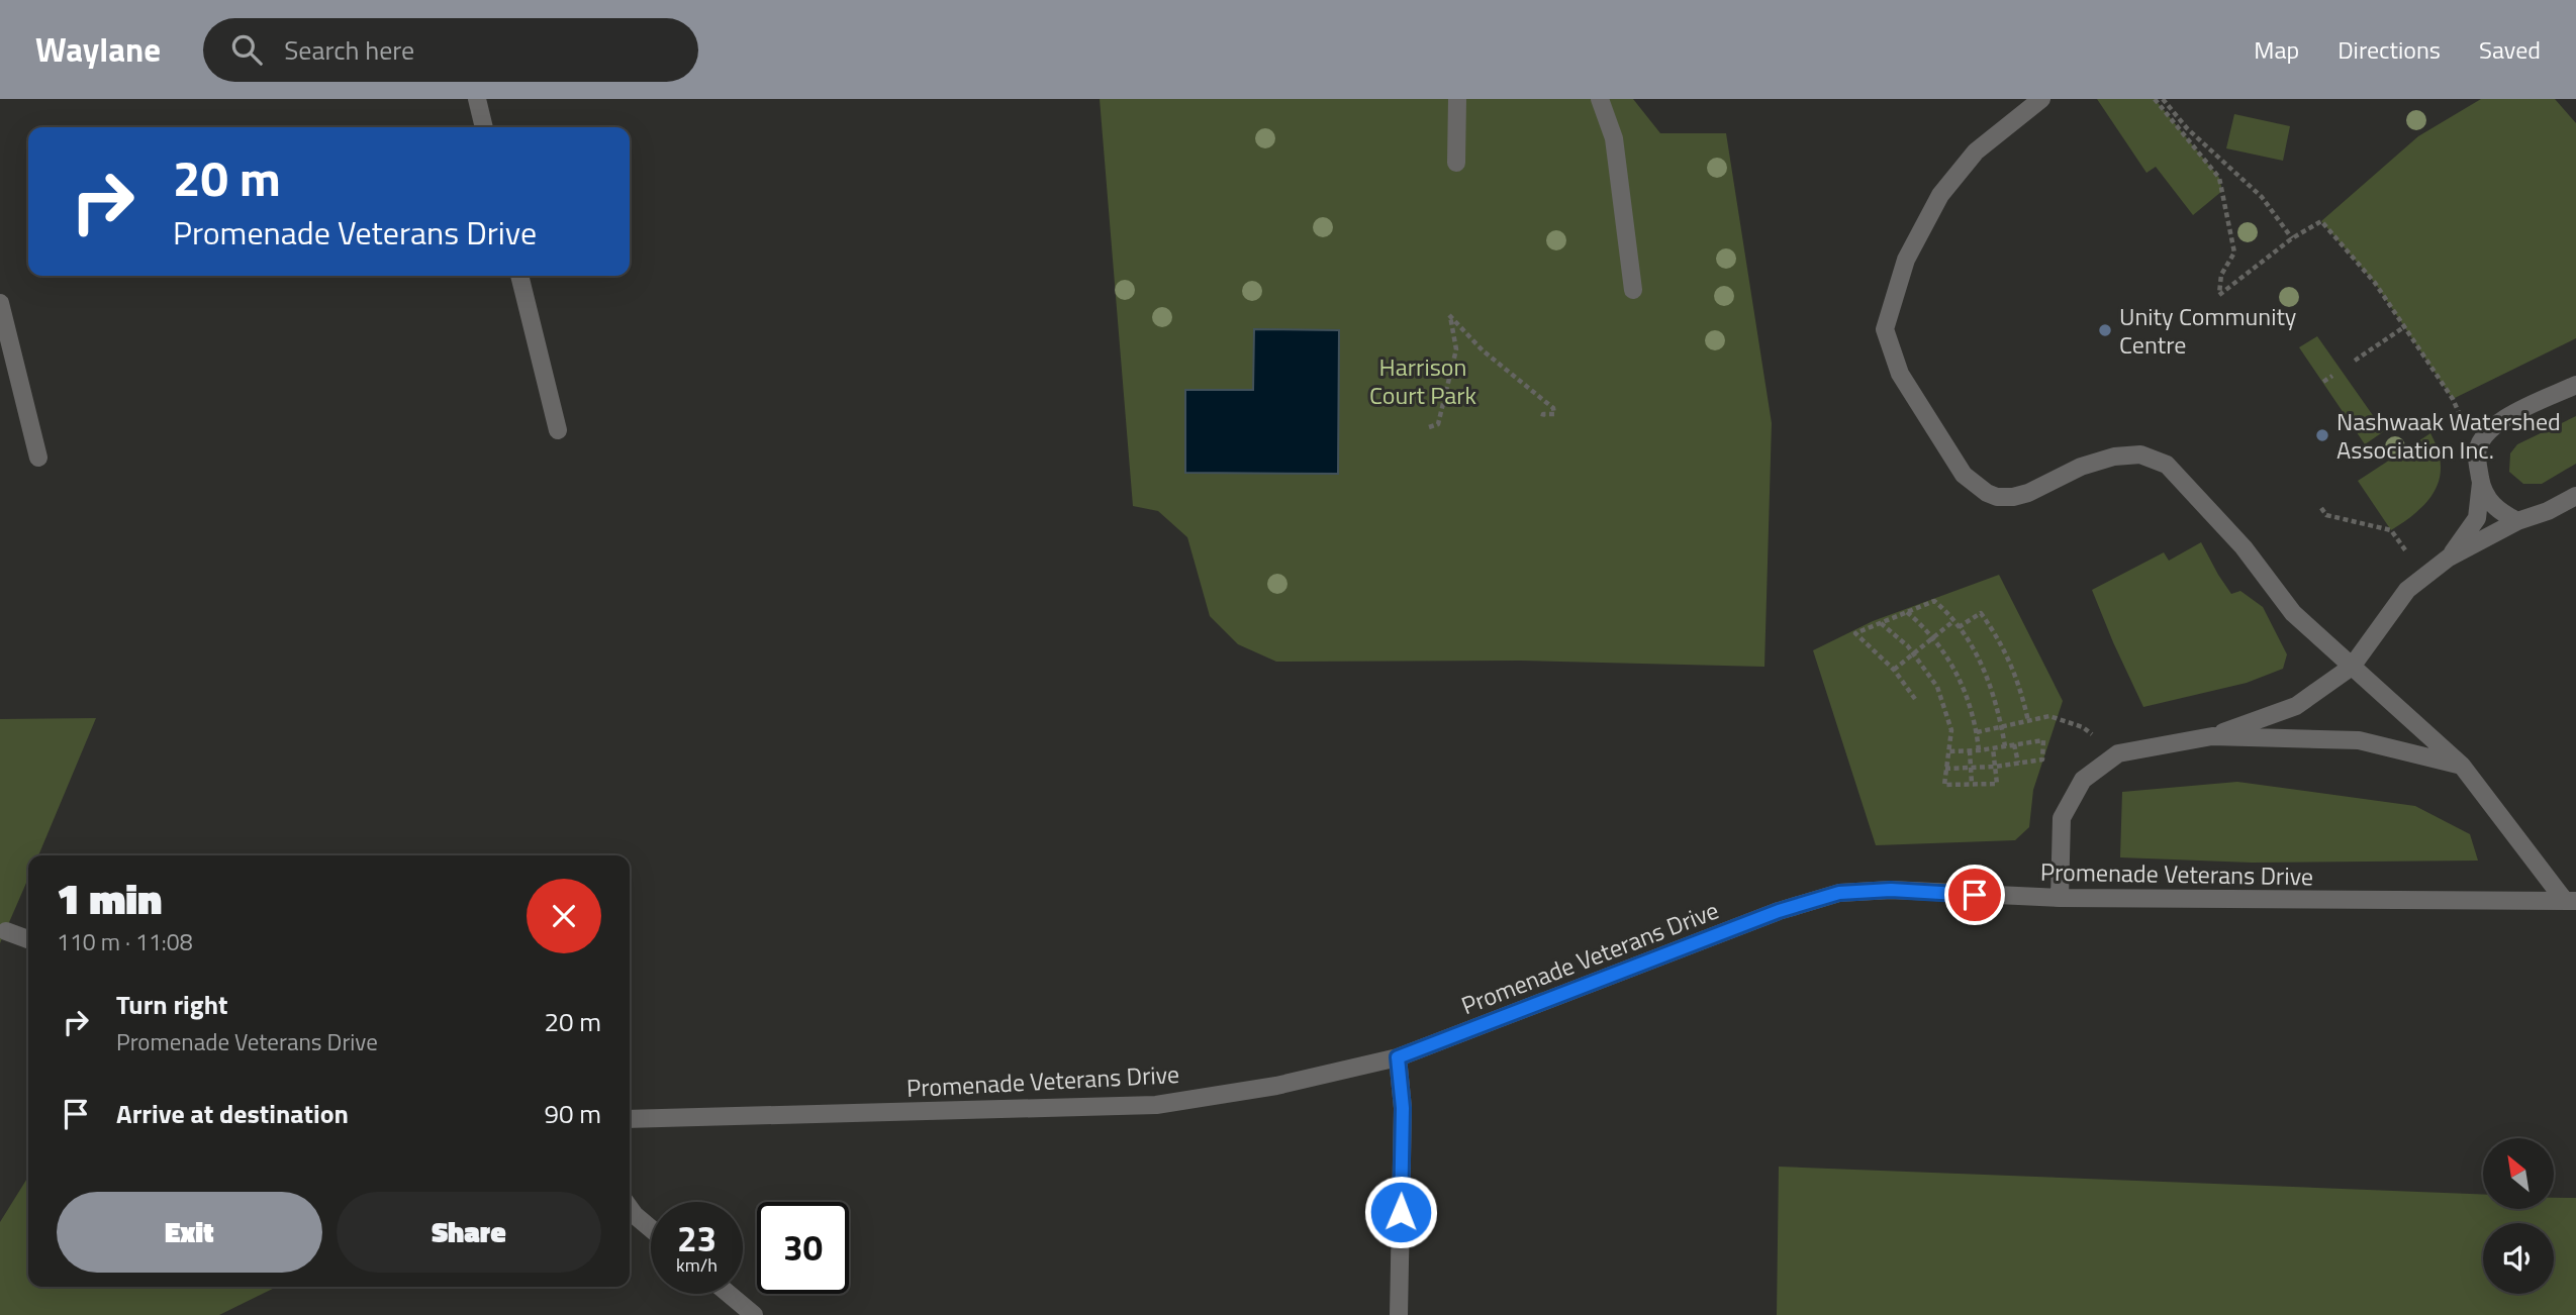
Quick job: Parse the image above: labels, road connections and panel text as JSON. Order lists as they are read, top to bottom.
{
  "streets": {
    "street": ["Promenade Veterans Drive"]
  },
  "parks": ["Harrison Court Park"],
  "places": ["Unity Community Centre", "Nashwaak Watershed Association Inc."],
  "north": "top left",
  "page": {
    "header": "Waylane",
    "search": "Search here",
    "nav": ["Map", "Directions", "Saved"],
    "turn": ["20 m", "Promenade Veterans Drive"],
    "heading": ["1 min", "110 m · 11:08"],
    "list": [
      {
        "name": "Turn right",
        "note": "Promenade Veterans Drive",
        "value": "20 m"
      },
      {
        "name": "Arrive at destination",
        "value": "90 m"
      }
    ],
    "buttons": ["Exit", "Share"],
    "speed": "23 km/h",
    "limit": "30"
  }
}
